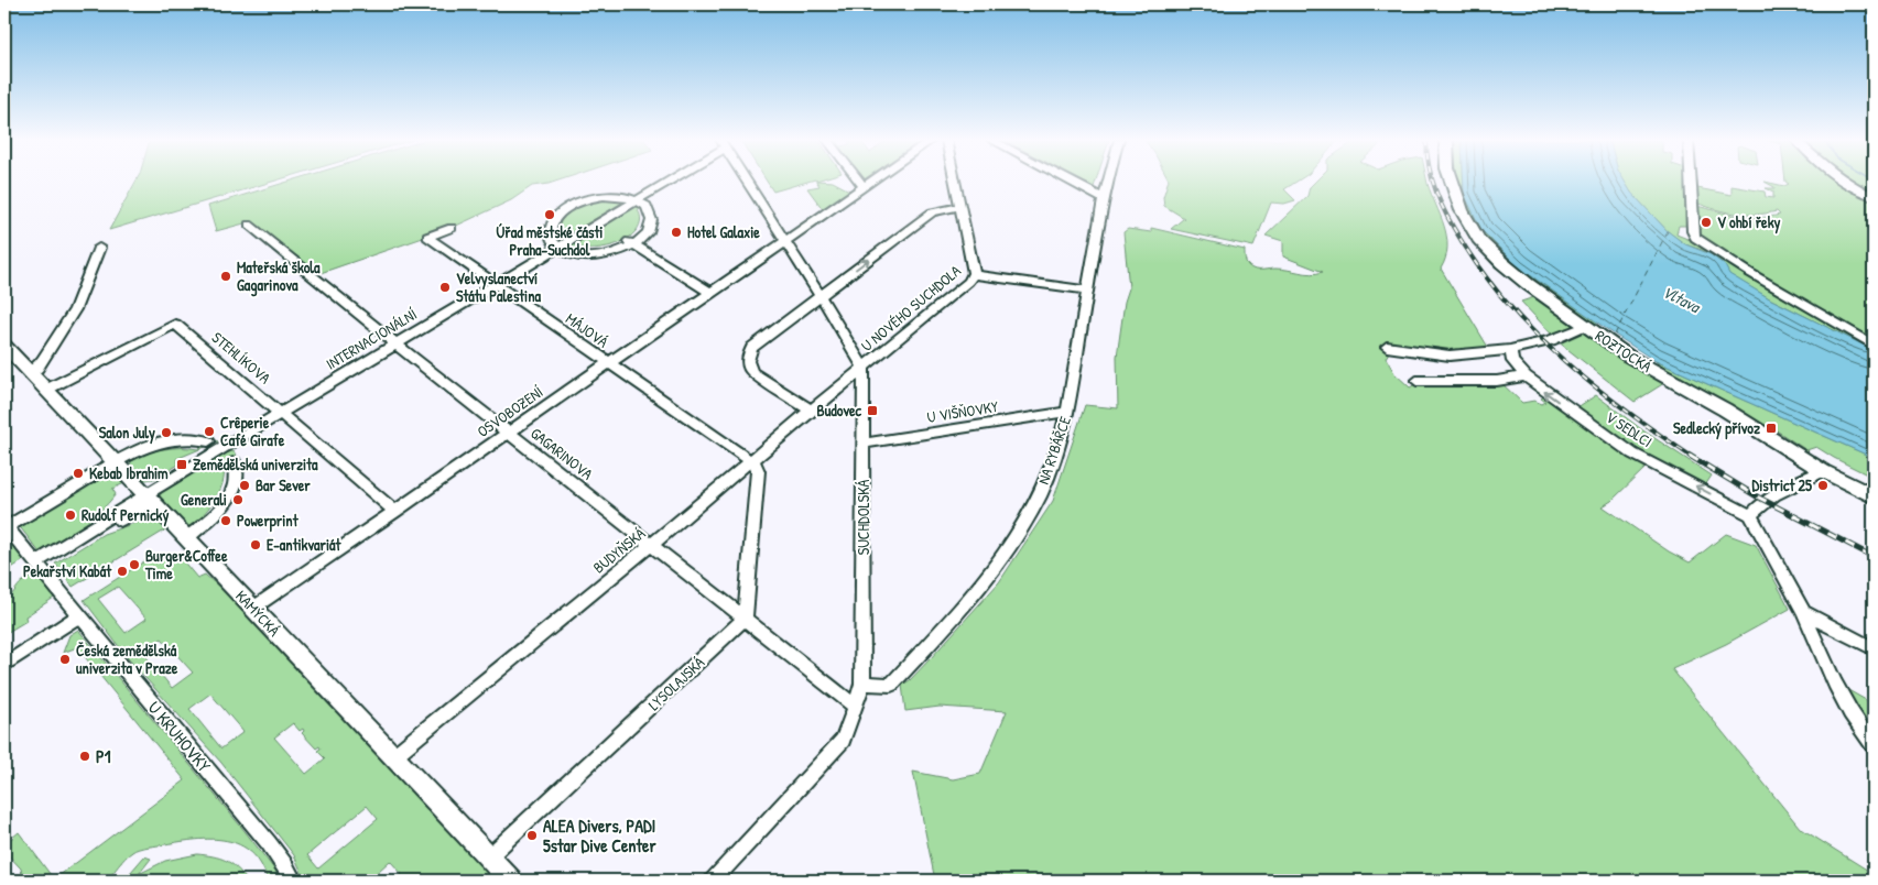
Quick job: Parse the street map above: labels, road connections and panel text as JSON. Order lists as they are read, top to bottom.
{
  "streets": {
    "main road": ["ROZTOCKÁ", "KAMÝCKÁ"],
    "street": [
      "U NOVÉHO SUCHDOLA",
      "MÁJOVÁ",
      "INTERNACIONÁLNÍ",
      "STEHLÍKOVA",
      "OSVOBOZENÍ",
      "U VIŠŇOVKY",
      "V SEDLCI",
      "NA RYBÁŘCE",
      "GAGARINOVA",
      "SUCHDOLSKÁ",
      "BUDYŇSKÁ",
      "LYSOLAJSKÁ",
      "U KRUHOVKY"
    ]
  },
  "crossings": [
    ["U NOVÉHO SUCHDOLA", "SUCHDOLSKÁ"],
    ["U NOVÉHO SUCHDOLA", "BUDYŇSKÁ"],
    ["MÁJOVÁ", "INTERNACIONÁLNÍ"],
    ["MÁJOVÁ", "OSVOBOZENÍ"],
    ["MÁJOVÁ", "BUDYŇSKÁ"],
    ["INTERNACIONÁLNÍ", "STEHLÍKOVA"],
    ["INTERNACIONÁLNÍ", "GAGARINOVA"],
    ["INTERNACIONÁLNÍ", "KAMÝCKÁ"],
    ["INTERNACIONÁLNÍ", "U KRUHOVKY"],
    ["STEHLÍKOVA", "OSVOBOZENÍ"],
    ["STEHLÍKOVA", "KAMÝCKÁ"],
    ["OSVOBOZENÍ", "GAGARINOVA"],
    ["OSVOBOZENÍ", "KAMÝCKÁ"],
    ["U VIŠŇOVKY", "NA RYBÁŘCE"],
    ["U VIŠŇOVKY", "SUCHDOLSKÁ"],
    ["NA RYBÁŘCE", "SUCHDOLSKÁ"],
    ["GAGARINOVA", "SUCHDOLSKÁ"],
    ["GAGARINOVA", "BUDYŇSKÁ"],
    ["GAGARINOVA", "LYSOLAJSKÁ"],
    ["SUCHDOLSKÁ", "BUDYŇSKÁ"],
    ["BUDYŇSKÁ", "KAMÝCKÁ"],
    ["KAMÝCKÁ", "LYSOLAJSKÁ"]
  ],
  "one_way": ["V SEDLCI"],
  "water": ["Vltava"],
  "places": {
    "other": [
      "Úřad městské části Praha-Suchdol",
      "V ohbí řeky",
      "Hotel Galaxie",
      "Mateřská škola Gagarinova",
      "Velvyslanectví Státu Palestina",
      "Crêperie Café Girafe",
      "Salon July",
      "Kebab Ibrahim",
      "Bar Sever",
      "District 25",
      "Generali",
      "Rudolf Pernický",
      "Powerprint",
      "E-antikvariát",
      "Burger&Coffee Time",
      "Pekařství Kabát",
      "Česká zemědělská univerzita v Praze",
      "P1",
      "ALEA Divers, PADI 5star Dive Center"
    ],
    "transit": ["Budovec", "Sedlecký přívoz", "Zemědělská univerzita"]
  }
}
